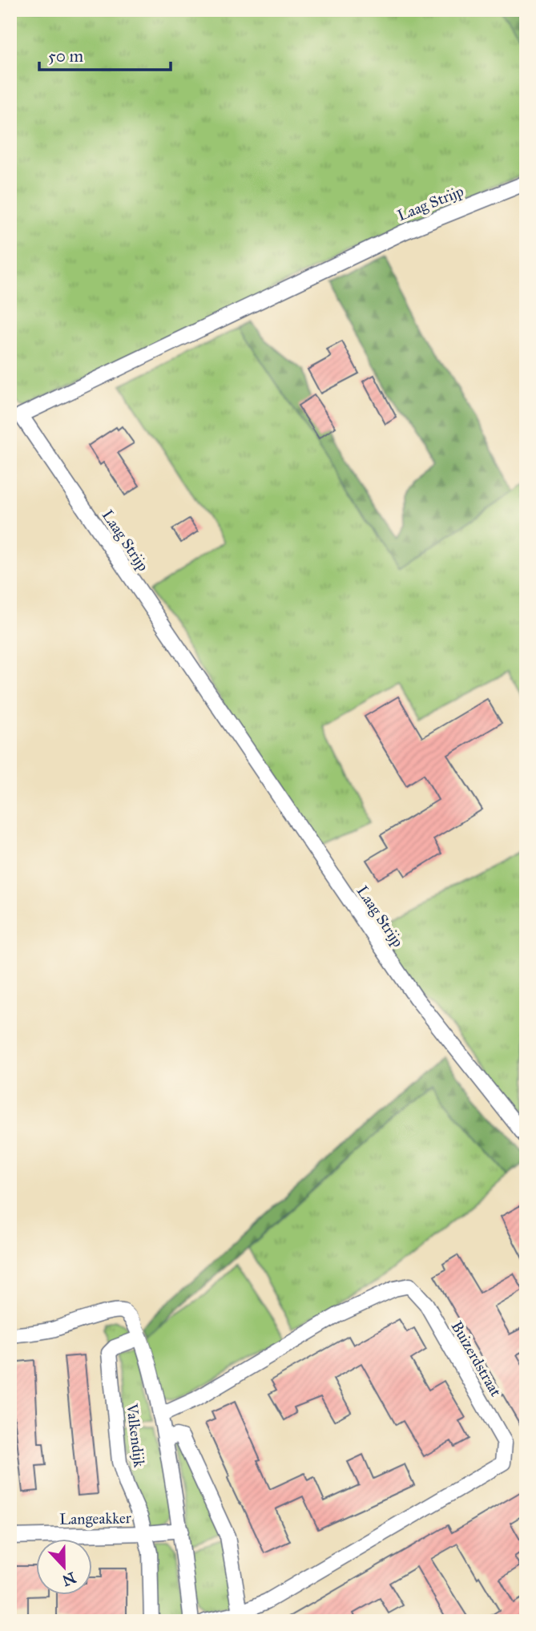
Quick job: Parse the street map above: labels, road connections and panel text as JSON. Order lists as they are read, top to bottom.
{
  "streets": {
    "street": [
      "Laag Strijp",
      "Buizerdstraat",
      "Valkendijk",
      "Langeakker"
    ]
  },
  "crossings": [
    ["Buizerdstraat", "Valkendijk"],
    ["Valkendijk", "Langeakker"]
  ],
  "scale_bar": "50 m",
  "north": "bottom"
}
